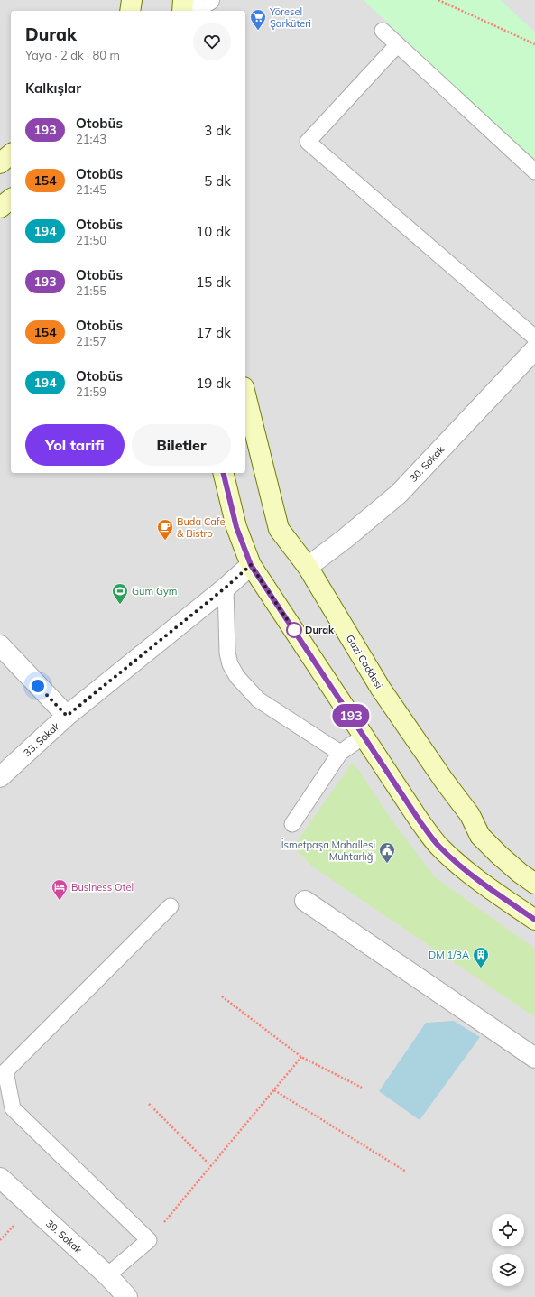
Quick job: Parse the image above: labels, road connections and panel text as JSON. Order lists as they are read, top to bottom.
{
  "streets": {
    "street": [
      "30. Sokak",
      "Gazi Caddesi",
      "33. Sokak",
      "39. Sokak"
    ]
  },
  "crossings": [
    ["30. Sokak", "Gazi Caddesi"]
  ],
  "places": {
    "supermarket": ["Yöresel Şarküteri"],
    "cafe": ["Buda Cafe & Bistro"],
    "sports": ["Gum Gym"],
    "other": ["Durak"],
    "public building": ["İsmetpaşa Mahallesi Muhtarlığı"],
    "hotel": ["Business Otel"],
    "building": ["DM 1/3A"]
  },
  "lines": ["bus line 193"],
  "page": {
    "on_map": "193",
    "heading": [
      ["Durak", "Yaya · 2 dk · 80 m"],
      "Kalkışlar"
    ],
    "list": [
      {
        "mark": "193",
        "name": "Otobüs",
        "note": "21:43",
        "value": "3 dk"
      },
      {
        "mark": "154",
        "name": "Otobüs",
        "note": "21:45",
        "value": "5 dk"
      },
      {
        "mark": "194",
        "name": "Otobüs",
        "note": "21:50",
        "value": "10 dk"
      },
      {
        "mark": "193",
        "name": "Otobüs",
        "note": "21:55",
        "value": "15 dk"
      },
      {
        "mark": "154",
        "name": "Otobüs",
        "note": "21:57",
        "value": "17 dk"
      },
      {
        "mark": "194",
        "name": "Otobüs",
        "note": "21:59",
        "value": "19 dk"
      }
    ],
    "buttons": ["Yol tarifi", "Biletler"]
  }
}
